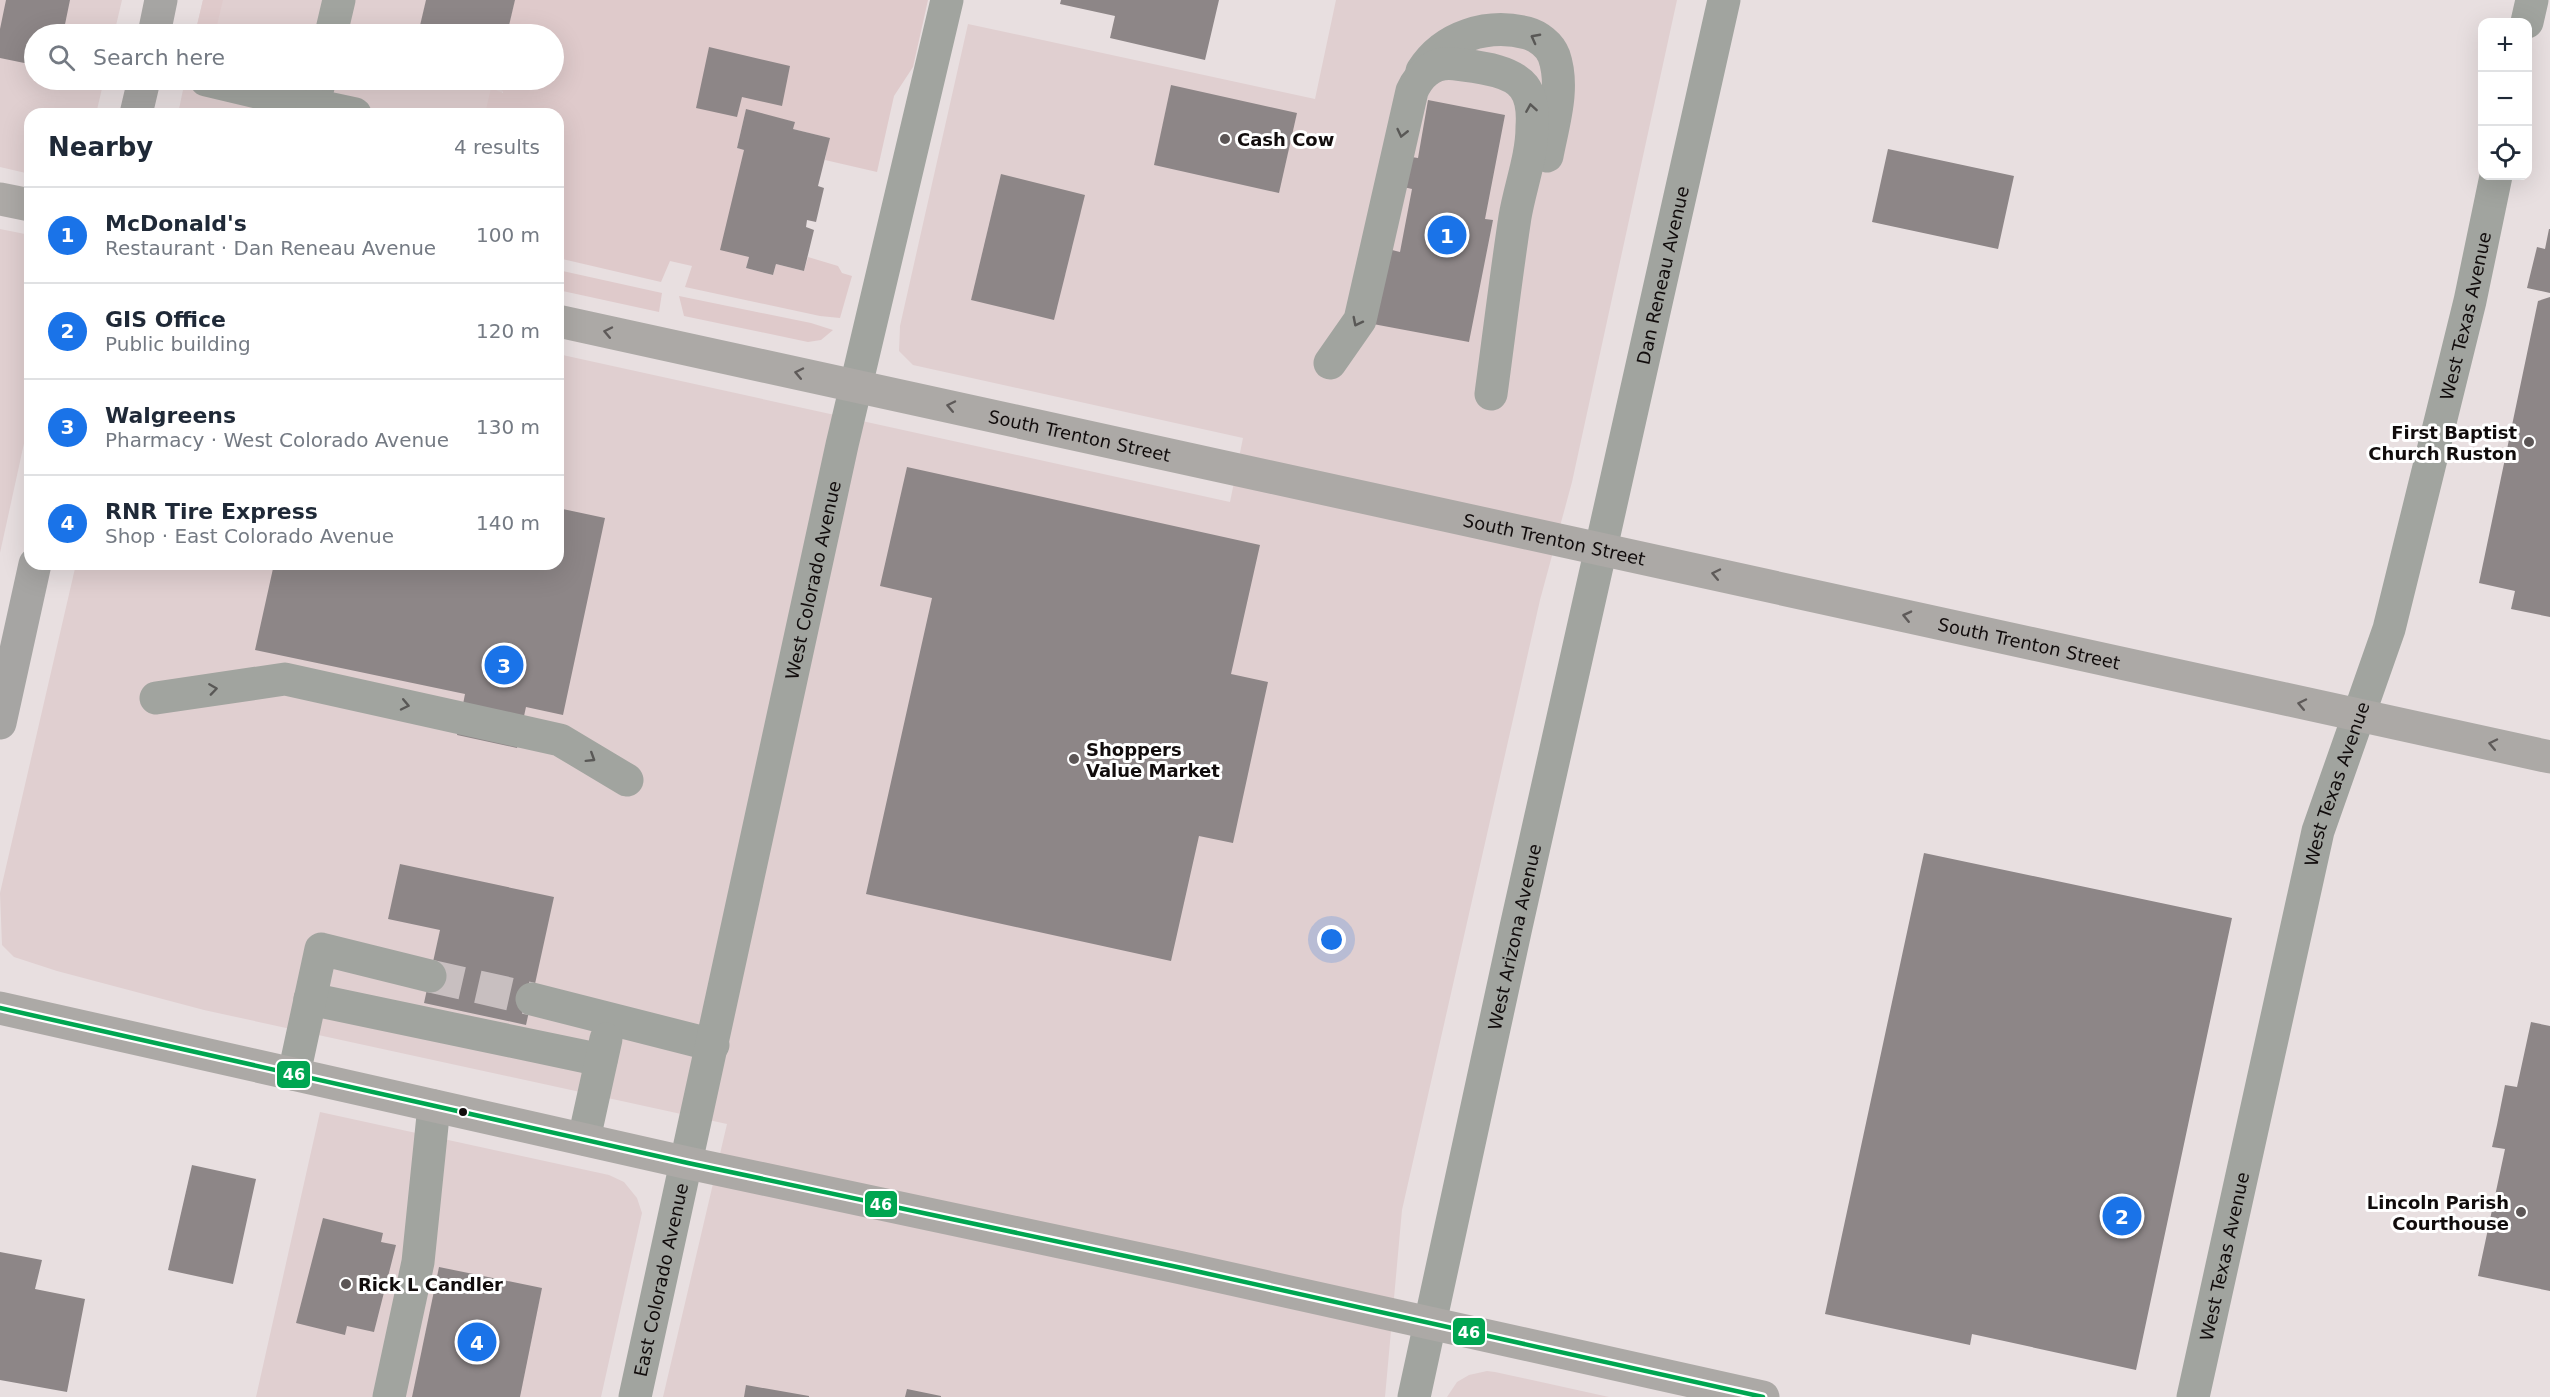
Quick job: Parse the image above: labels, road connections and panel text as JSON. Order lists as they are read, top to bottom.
{
  "streets": {
    "highway": ["South Trenton Street"],
    "street": [
      "Dan Reneau Avenue",
      "West Texas Avenue",
      "West Colorado Avenue",
      "West Arizona Avenue",
      "East Colorado Avenue"
    ]
  },
  "crossings": [
    ["Dan Reneau Avenue", "South Trenton Street"],
    ["Dan Reneau Avenue", "West Arizona Avenue"],
    ["West Texas Avenue", "South Trenton Street"],
    ["South Trenton Street", "West Colorado Avenue"],
    ["South Trenton Street", "West Arizona Avenue"],
    ["West Colorado Avenue", "East Colorado Avenue"]
  ],
  "one_way": ["South Trenton Street"],
  "places": [
    "Cash Cow",
    "First Baptist Church Ruston",
    "Shoppers Value Market",
    "Lincoln Parish Courthouse",
    "Rick L Candler"
  ],
  "lines": ["transit line 46"],
  "page": {
    "map_buttons": ["+", "−"],
    "search": "Search here",
    "heading": ["Nearby", "4 results"],
    "list": [
      {
        "mark": "1",
        "name": "McDonald's",
        "note": "Restaurant · Dan Reneau Avenue",
        "value": "100 m"
      },
      {
        "mark": "2",
        "name": "GIS Office",
        "note": "Public building",
        "value": "120 m"
      },
      {
        "mark": "3",
        "name": "Walgreens",
        "note": "Pharmacy · West Colorado Avenue",
        "value": "130 m"
      },
      {
        "mark": "4",
        "name": "RNR Tire Express",
        "note": "Shop · East Colorado Avenue",
        "value": "140 m"
      }
    ],
    "pins": [
      "1",
      "3",
      "2",
      "4"
    ]
  }
}
